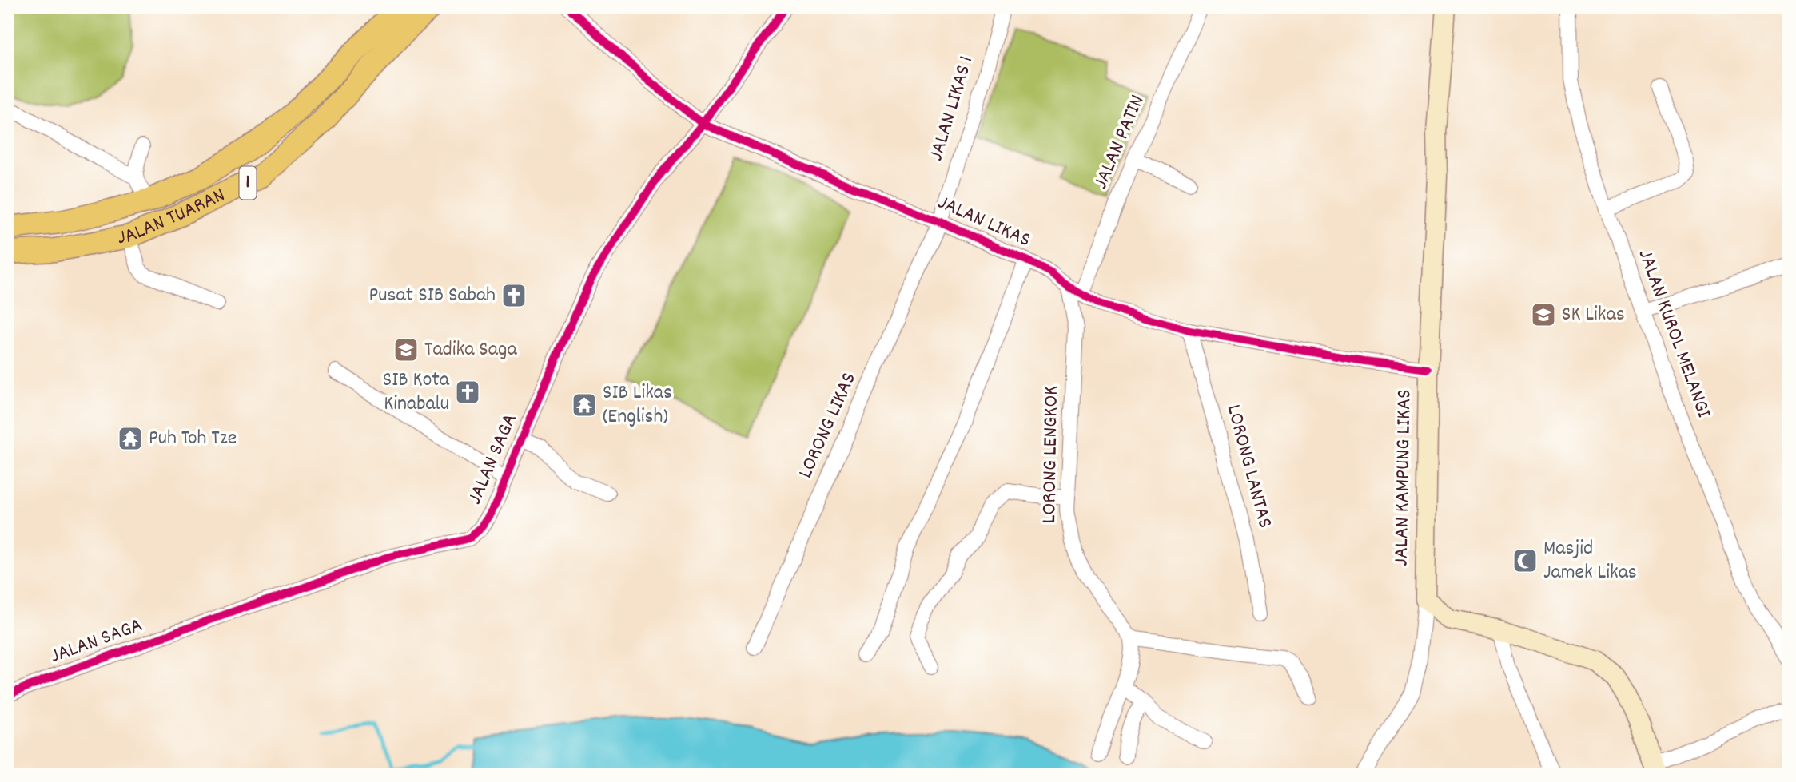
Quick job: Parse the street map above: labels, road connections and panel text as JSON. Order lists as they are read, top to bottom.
{
  "streets": {
    "main road": ["1", "JALAN TUARAN", "JALAN KAMPUNG LIKAS"],
    "street": [
      "JALAN LIKAS 1",
      "JALAN PATIN",
      "JALAN LIKAS",
      "JALAN KUROL MELANGI",
      "LORONG LIKAS",
      "LORONG LENGKOK",
      "JALAN SAGA",
      "LORONG LANTAS"
    ]
  },
  "crossings": [
    ["JALAN LIKAS 1", "JALAN LIKAS"],
    ["JALAN LIKAS 1", "LORONG LIKAS"],
    ["JALAN PATIN", "JALAN LIKAS"],
    ["JALAN LIKAS", "LORONG LIKAS"],
    ["JALAN LIKAS", "LORONG LENGKOK"],
    ["JALAN LIKAS", "JALAN SAGA"],
    ["JALAN LIKAS", "LORONG LANTAS"],
    ["JALAN LIKAS", "JALAN KAMPUNG LIKAS"]
  ],
  "places": {
    "church": ["Pusat SIB Sabah", "SIB Kota Kinabalu"],
    "school or university": ["SK Likas", "Tadika Saga"],
    "temple": ["SIB Likas (English)", "Puh Toh Tze"],
    "mosque": ["Masjid Jamek Likas"]
  }
}
